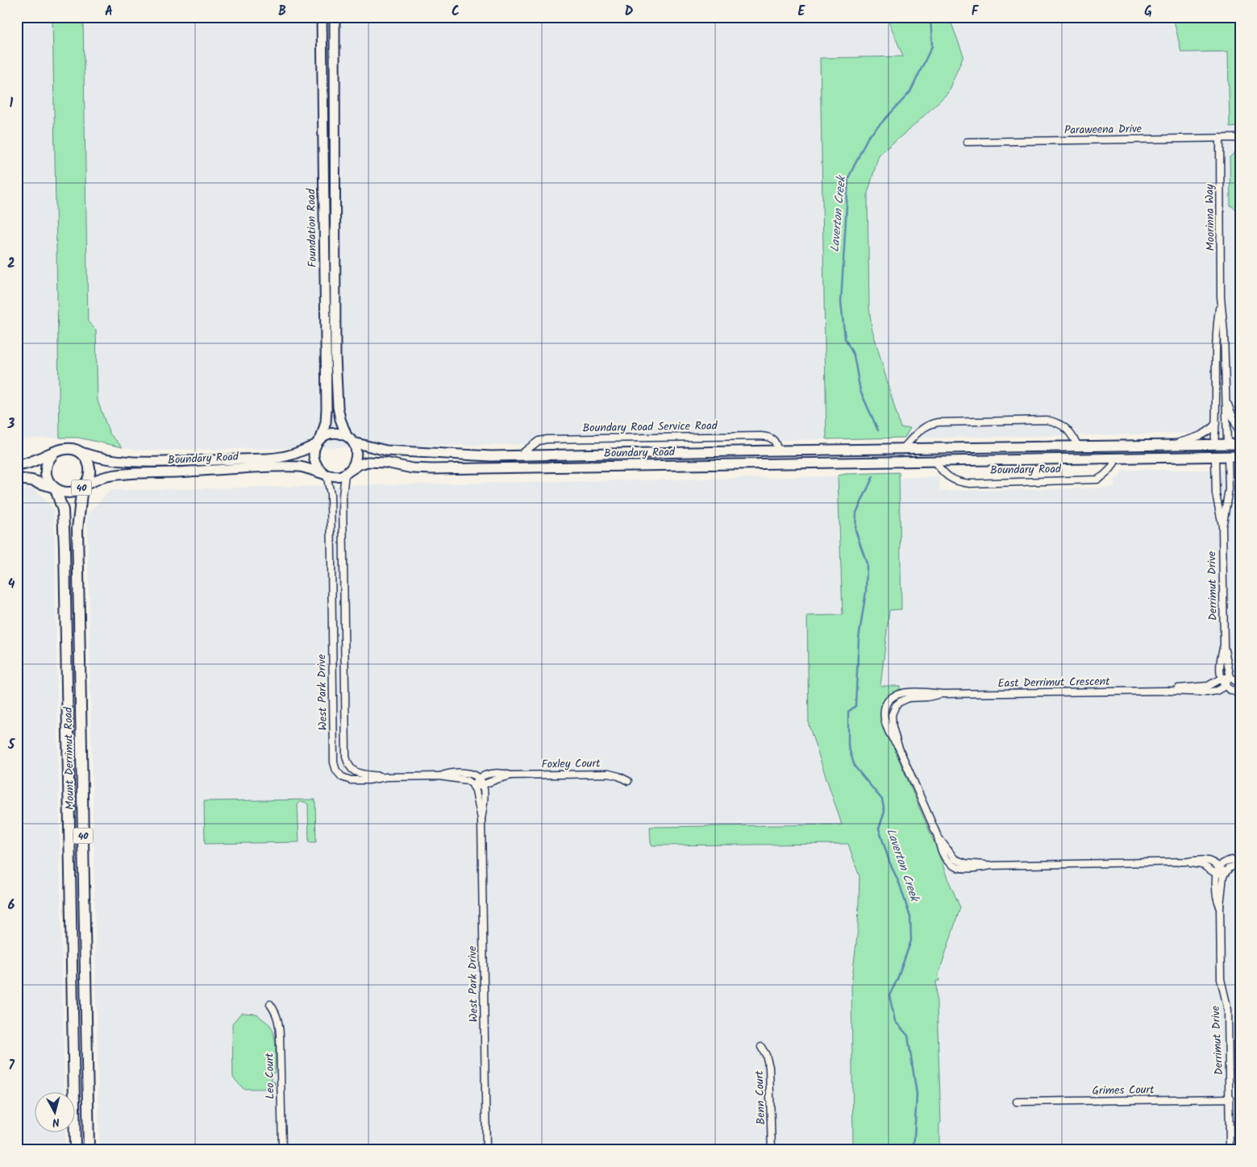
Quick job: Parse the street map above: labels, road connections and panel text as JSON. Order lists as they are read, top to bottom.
{
  "streets": {
    "main road": [
      "Foundation Road",
      "Boundary Road",
      "40",
      "Mount Derrimut Road"
    ],
    "street": [
      "Paraweena Drive",
      "Moorinna Way",
      "Boundary Road Service Road",
      "Derrimut Drive",
      "East Derrimut Crescent",
      "West Park Drive",
      "Foxley Court",
      "Leo Court",
      "Grimes Court",
      "Benn Court"
    ]
  },
  "crossings": [
    ["Paraweena Drive", "Moorinna Way"],
    ["Moorinna Way", "Boundary Road"],
    ["Foundation Road", "Boundary Road"],
    ["Foundation Road", "West Park Drive"],
    ["Boundary Road Service Road", "Boundary Road"],
    ["Boundary Road", "40"],
    ["Boundary Road", "Derrimut Drive"],
    ["Boundary Road", "West Park Drive"],
    ["Boundary Road", "Mount Derrimut Road"],
    ["40", "Mount Derrimut Road"],
    ["Derrimut Drive", "East Derrimut Crescent"],
    ["Derrimut Drive", "Grimes Court"],
    ["West Park Drive", "Foxley Court"]
  ],
  "water": ["Laverton Creek"],
  "north": "bottom",
  "grid": {
    "columns": [
      "A",
      "B",
      "C",
      "D",
      "E",
      "F",
      "G"
    ],
    "rows": [
      "1",
      "2",
      "3",
      "4",
      "5",
      "6",
      "7"
    ]
  }
}
